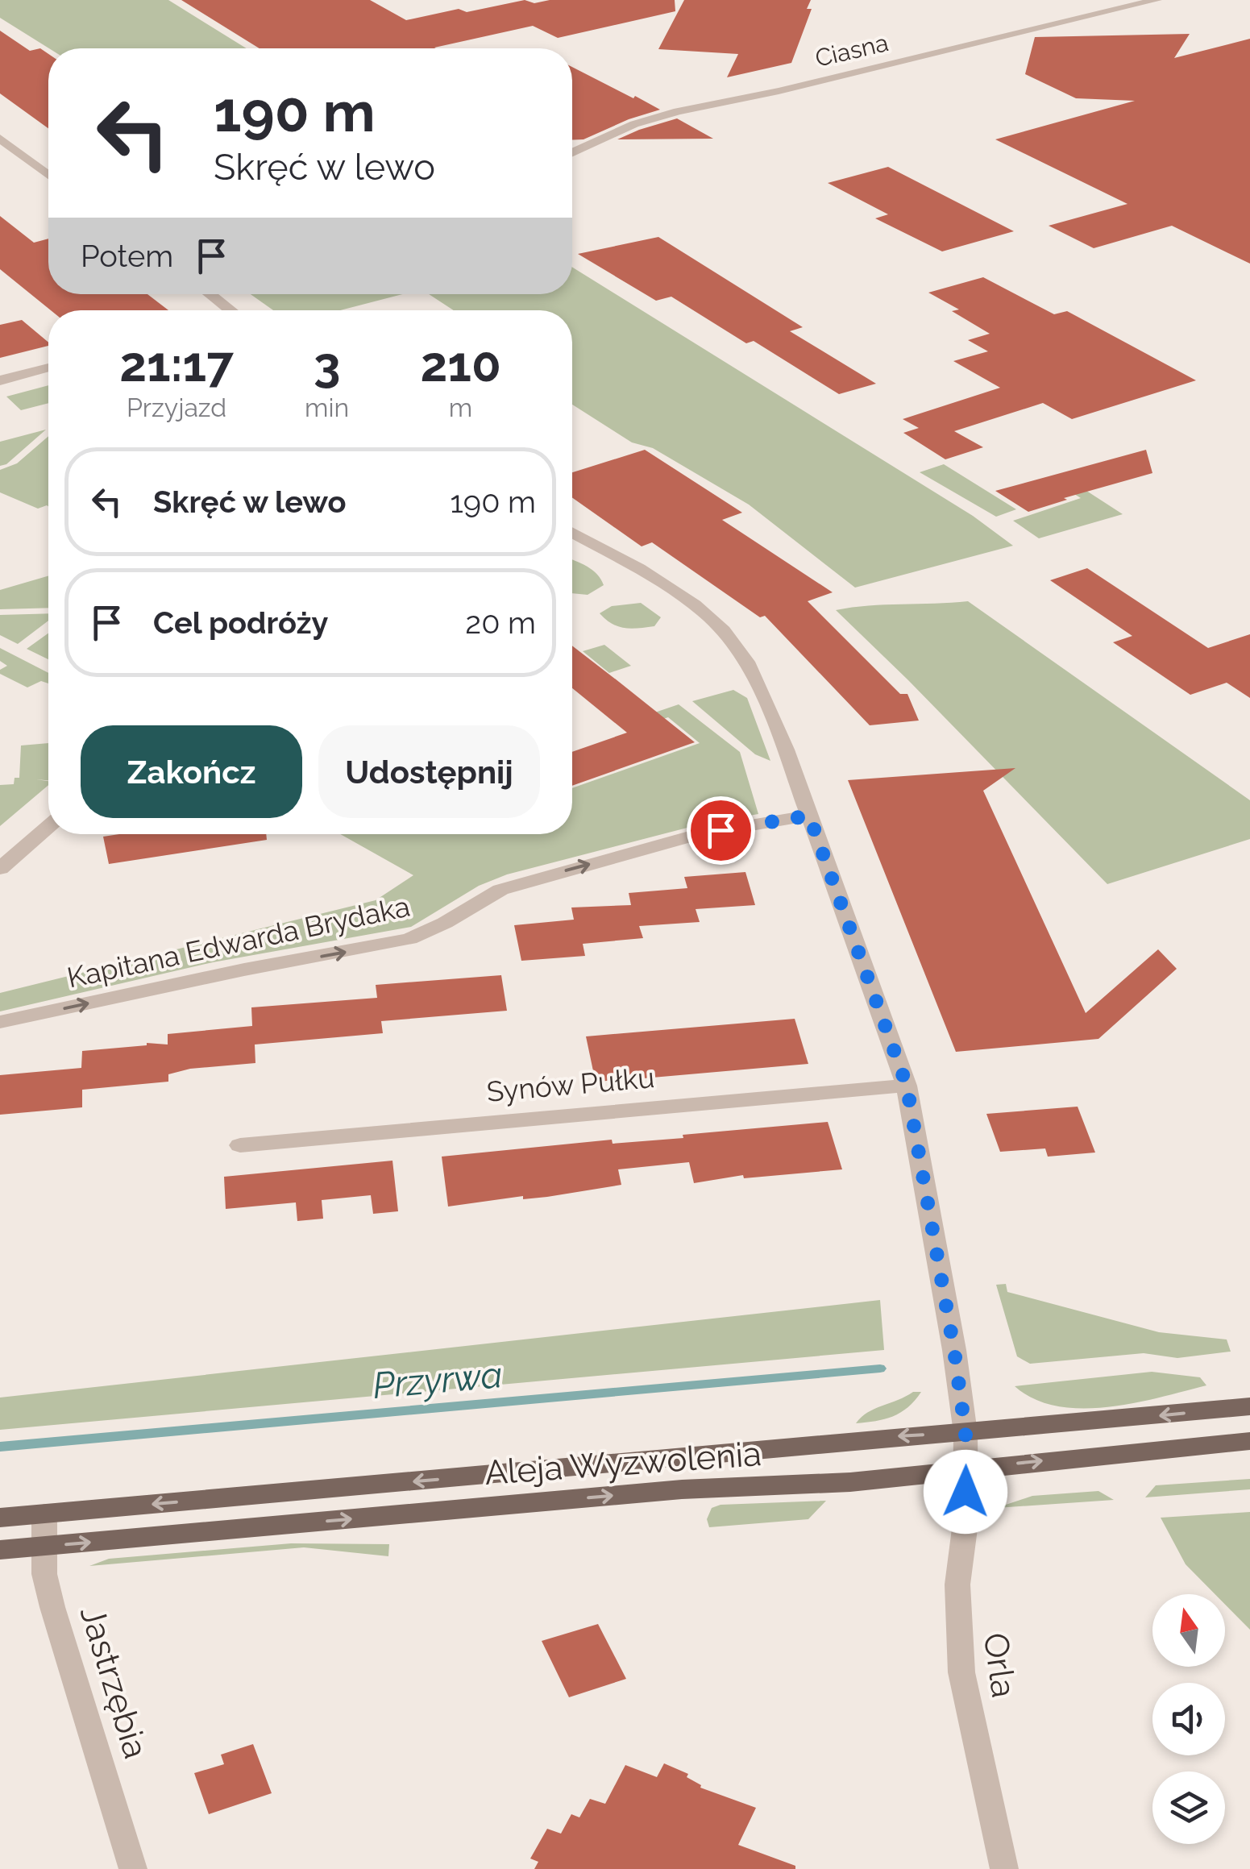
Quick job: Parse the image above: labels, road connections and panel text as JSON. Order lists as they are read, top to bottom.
{
  "streets": {
    "main road": ["Aleja Wyzwolenia"],
    "street": [
      "Ciasna",
      "Kapitana Edwarda Brydaka",
      "Synów Pułku",
      "Orla",
      "Jastrzębia"
    ]
  },
  "crossings": [
    ["Kapitana Edwarda Brydaka", "Orla"],
    ["Synów Pułku", "Orla"],
    ["Aleja Wyzwolenia", "Orla"],
    ["Aleja Wyzwolenia", "Jastrzębia"]
  ],
  "one_way": ["Kapitana Edwarda Brydaka"],
  "water": ["Przyrwa"],
  "north": "top",
  "page": {
    "turn": ["190 m", "Skręć w lewo"],
    "then": "Potem",
    "eta": [
      "21:17",
      "Przyjazd",
      "3",
      "min",
      "210",
      "m"
    ],
    "list": [
      {
        "name": "Skręć w lewo",
        "value": "190 m"
      },
      {
        "name": "Cel podróży",
        "value": "20 m"
      }
    ],
    "buttons": ["Zakończ", "Udostępnij"]
  }
}
